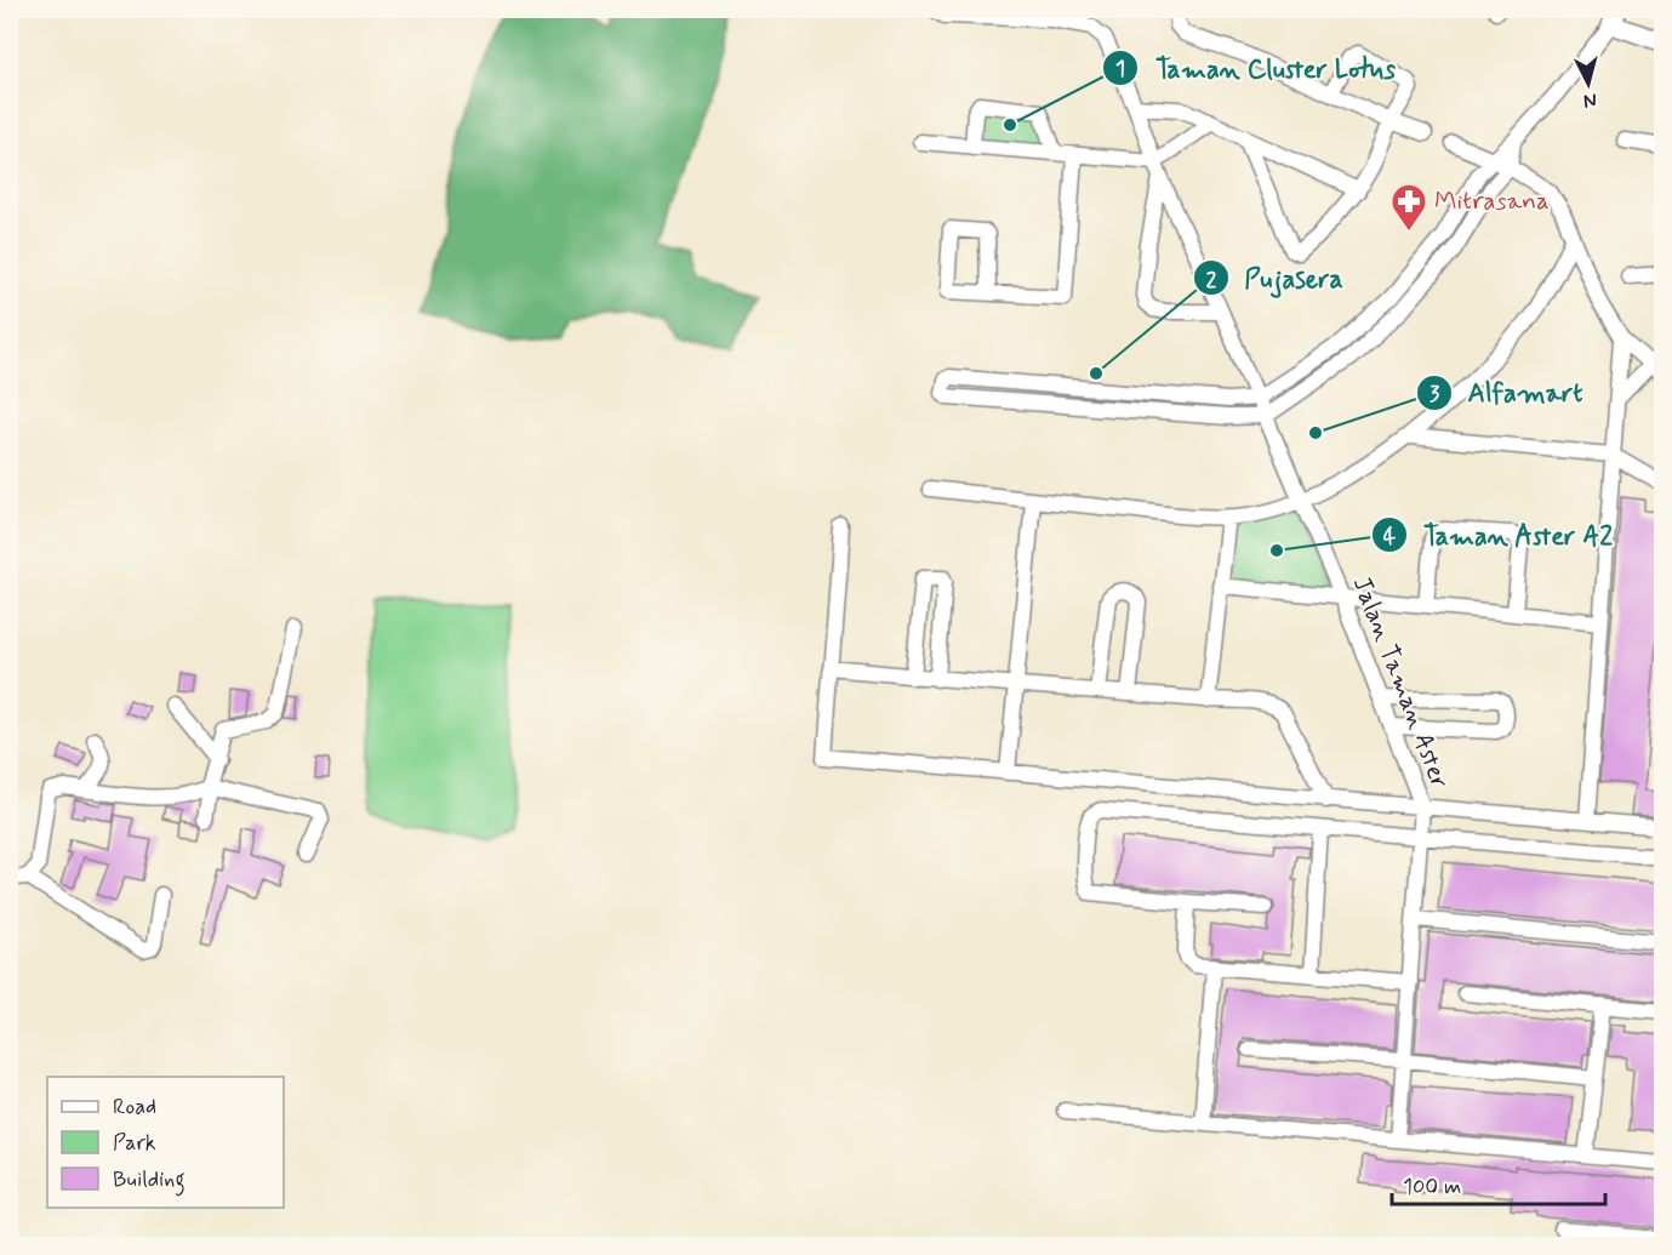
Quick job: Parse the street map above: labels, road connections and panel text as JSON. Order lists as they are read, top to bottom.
{
  "streets": {
    "street": ["Jalan Taman Aster"]
  },
  "places": {
    "other": [
      "Taman Cluster Lotus",
      "Pujasera",
      "Alfamart",
      "Taman Aster A2"
    ],
    "pharmacy": ["Mitrasana"]
  },
  "legend": ["Road", "Park", "Building"],
  "scale_bar": "100 m",
  "north": "bottom"
}
